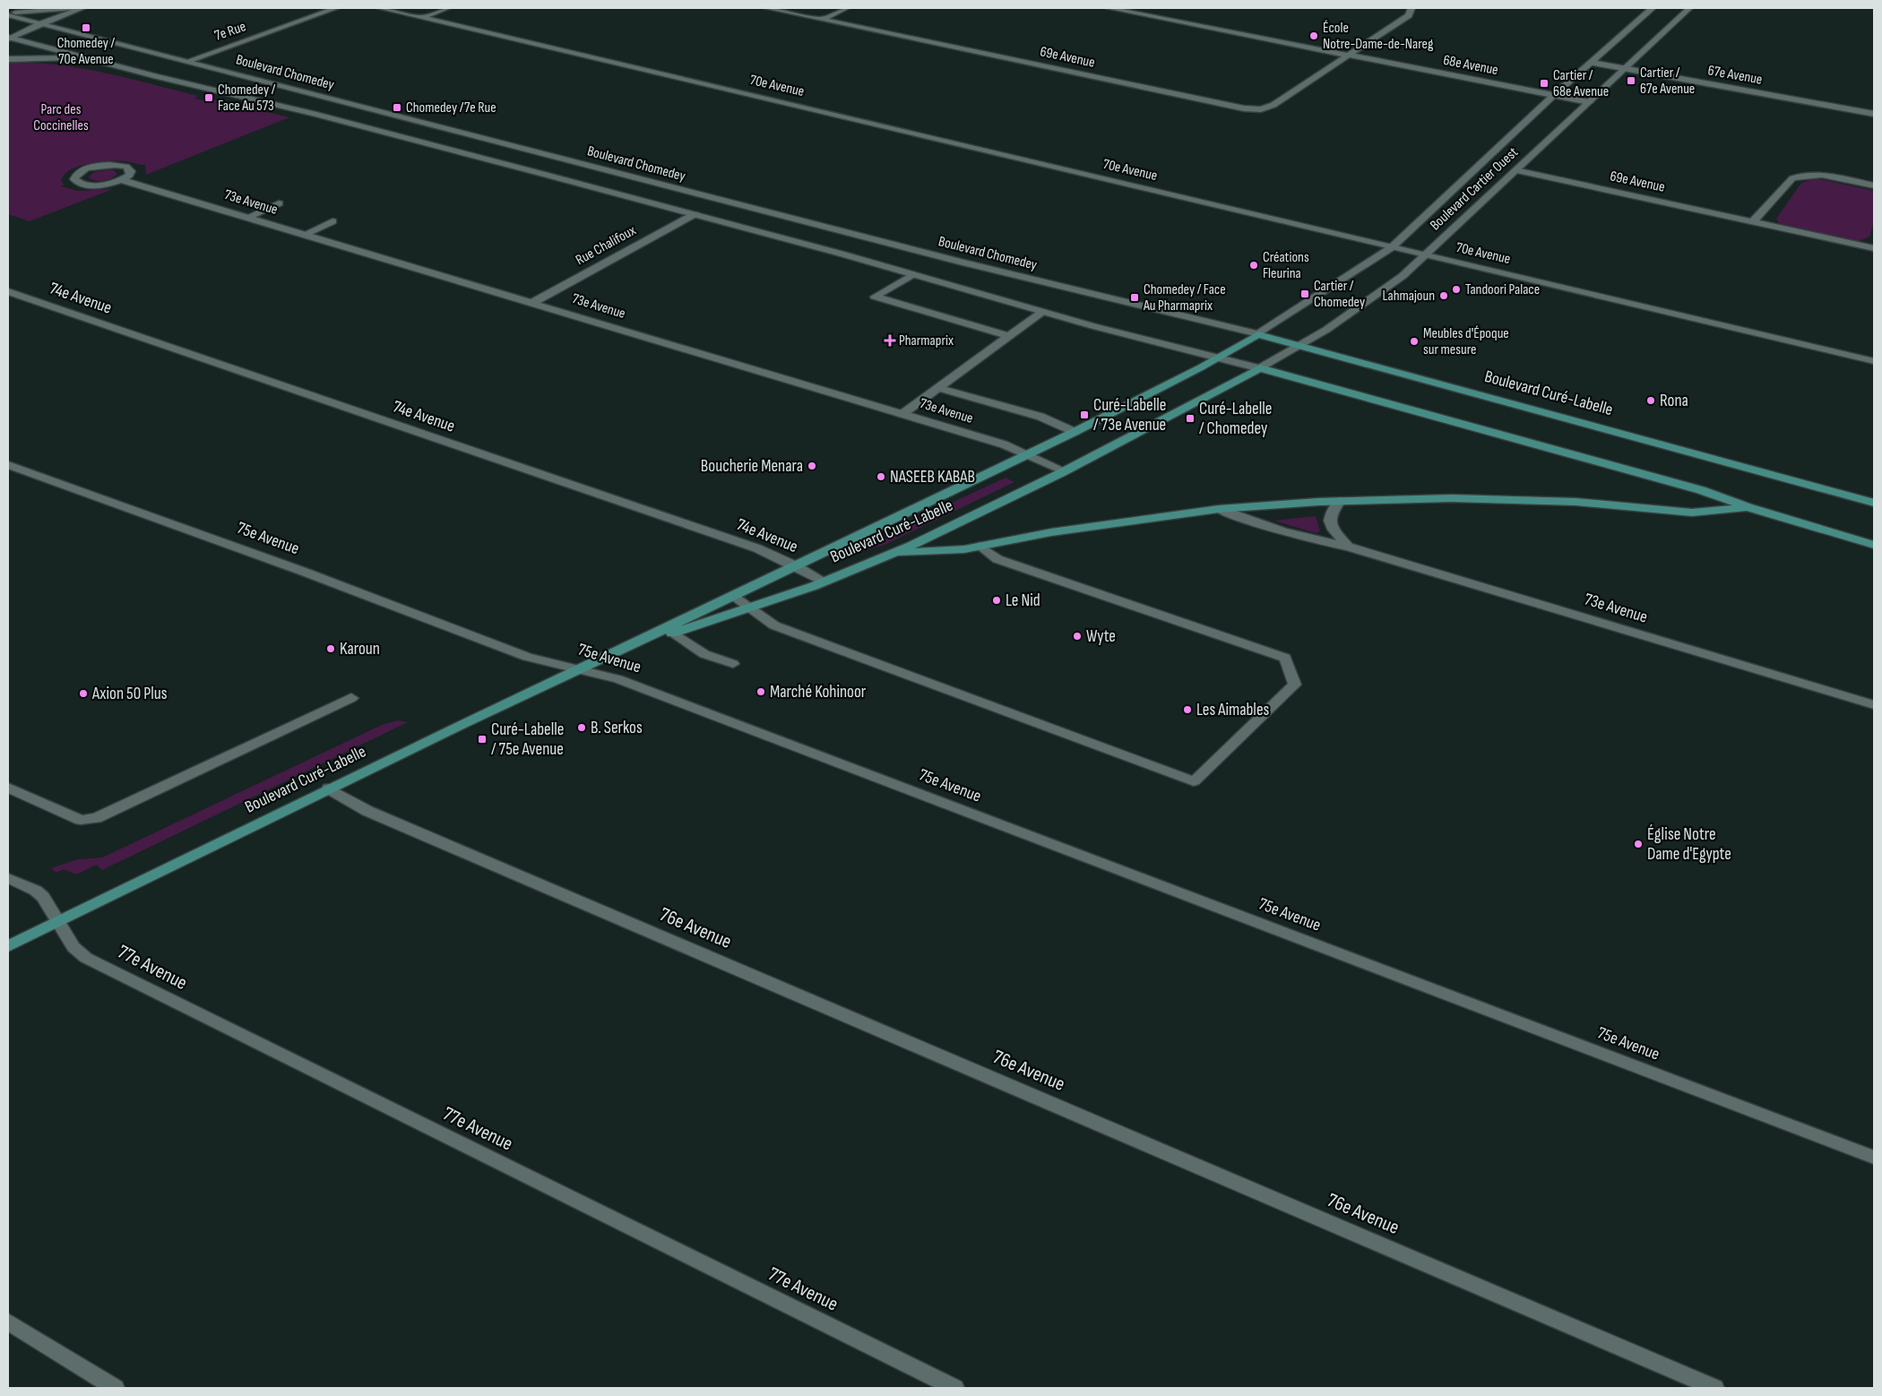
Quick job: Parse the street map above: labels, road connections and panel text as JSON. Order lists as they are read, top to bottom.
{
  "streets": {
    "main road": ["Boulevard Curé-Labelle"],
    "street": [
      "7e Rue",
      "69e Avenue",
      "68e Avenue",
      "Boulevard Chomedey",
      "67e Avenue",
      "70e Avenue",
      "Boulevard Cartier Ouest",
      "73e Avenue",
      "Rue Chalifoux",
      "74e Avenue",
      "75e Avenue",
      "76e Avenue",
      "77e Avenue"
    ]
  },
  "crossings": [
    ["7e Rue", "Boulevard Chomedey"],
    ["69e Avenue", "68e Avenue"],
    ["69e Avenue", "Boulevard Cartier Ouest"],
    ["68e Avenue", "Boulevard Cartier Ouest"],
    ["Boulevard Chomedey", "Boulevard Cartier Ouest"],
    ["Boulevard Chomedey", "Rue Chalifoux"],
    ["Boulevard Chomedey", "Boulevard Curé-Labelle"],
    ["67e Avenue", "Boulevard Cartier Ouest"],
    ["70e Avenue", "Boulevard Cartier Ouest"],
    ["Boulevard Cartier Ouest", "Boulevard Curé-Labelle"],
    ["73e Avenue", "Rue Chalifoux"],
    ["73e Avenue", "Boulevard Curé-Labelle"],
    ["74e Avenue", "Boulevard Curé-Labelle"],
    ["Boulevard Curé-Labelle", "75e Avenue"],
    ["Boulevard Curé-Labelle", "76e Avenue"],
    ["Boulevard Curé-Labelle", "77e Avenue"]
  ],
  "parks": ["Parc des Coccinelles"],
  "places": {
    "transit": [
      "Chomedey / 70e Avenue",
      "Cartier / 67e Avenue",
      "Cartier / 68e Avenue",
      "Chomedey / Face Au 573",
      "Chomedey /7e Rue",
      "Cartier / Chomedey",
      "Chomedey / Face Au Pharmaprix",
      "Curé-Labelle / 73e Avenue",
      "Curé-Labelle / Chomedey",
      "Curé-Labelle / 75e Avenue"
    ],
    "other": [
      "École Notre-Dame-de-Nareg",
      "Créations Fleurina",
      "Tandoori Palace",
      "Lahmajoun",
      "Meubles d'Époque sur mesure",
      "Rona",
      "Boucherie Menara",
      "NASEEB KABAB",
      "Le Nid",
      "Wyte",
      "Karoun",
      "Marché Kohinoor",
      "Axion 50 Plus",
      "Les Aimables",
      "B. Serkos",
      "Église Notre Dame d'Egypte"
    ],
    "health": ["Pharmaprix"]
  }
}
